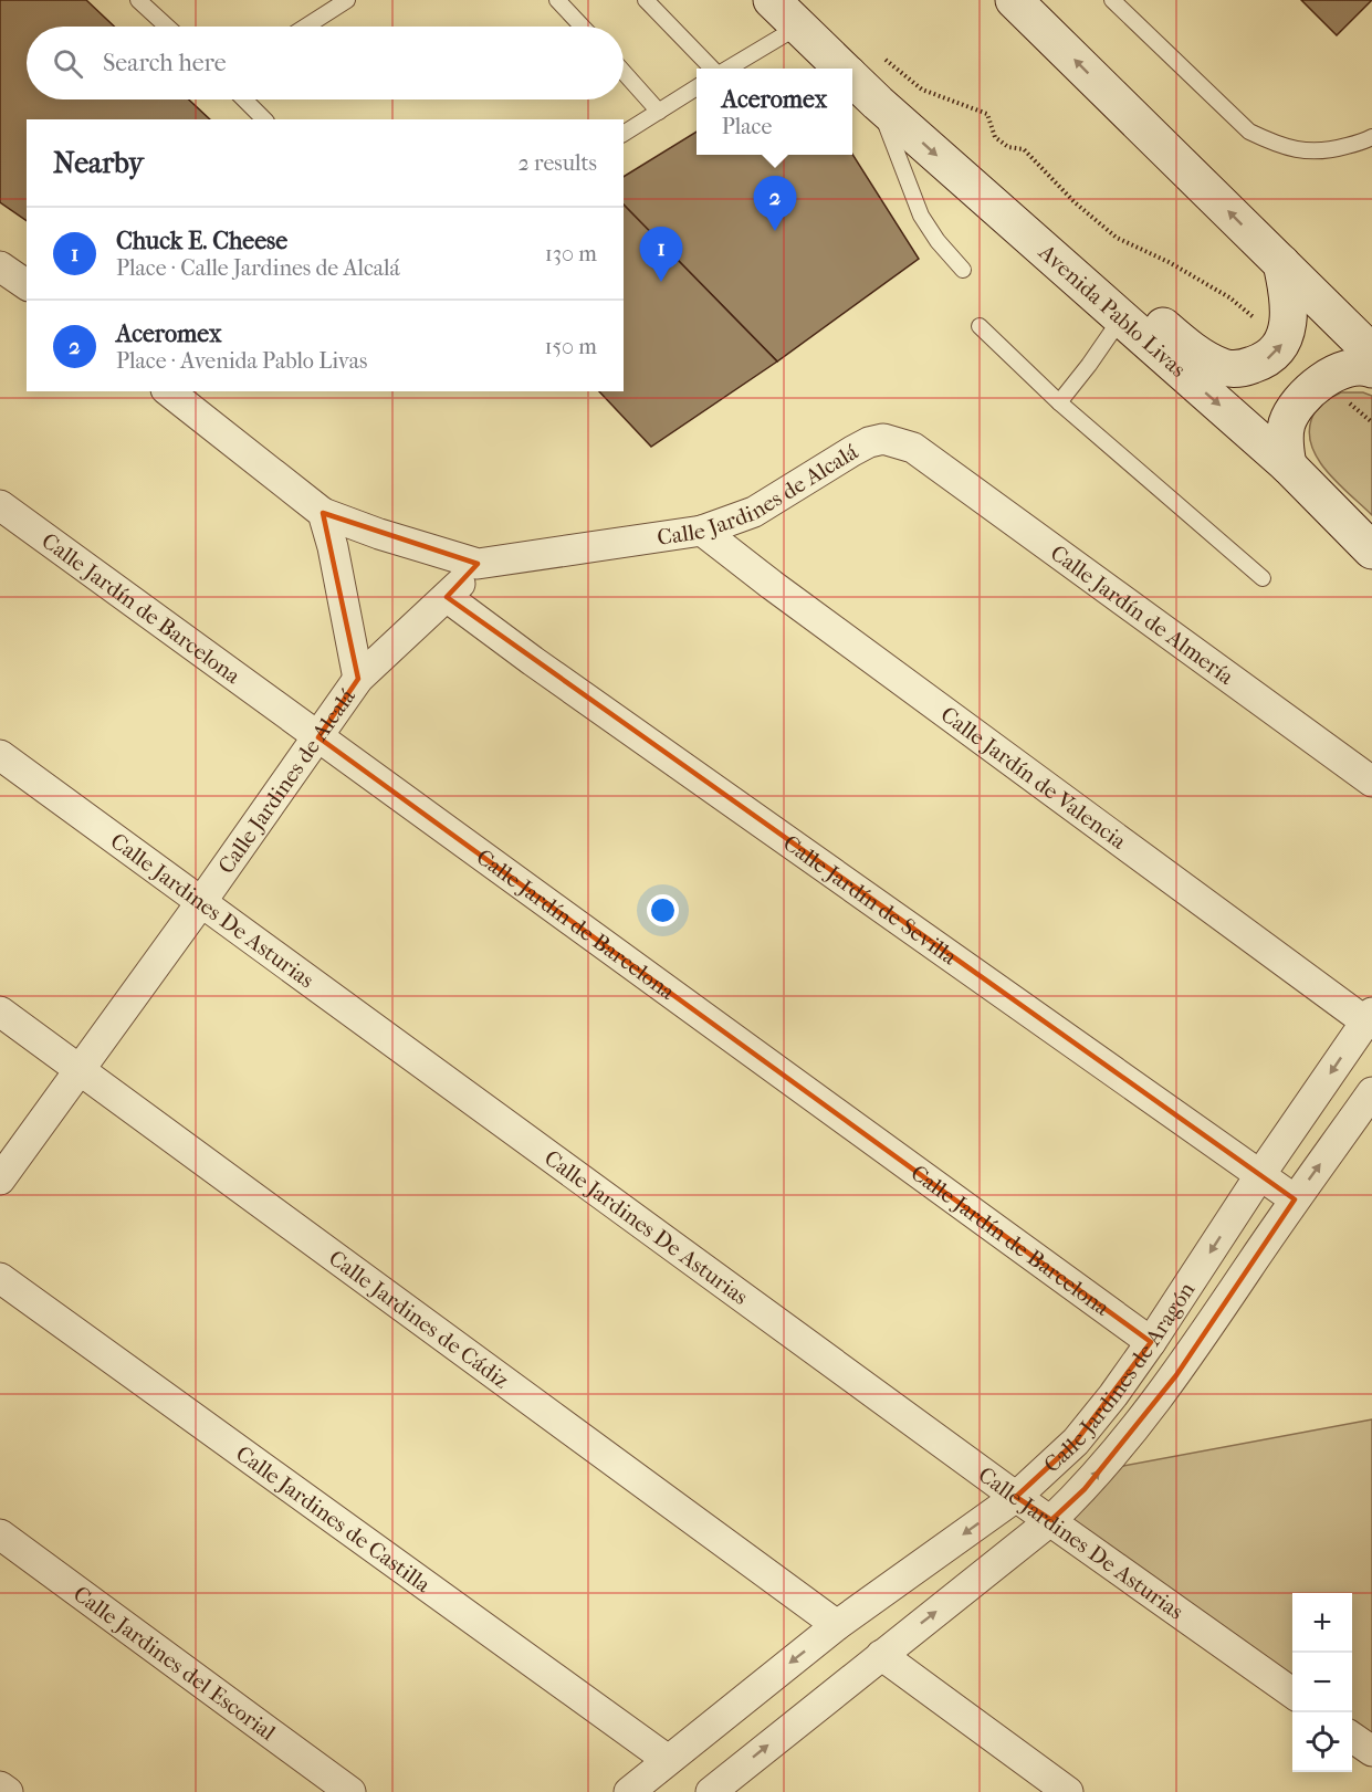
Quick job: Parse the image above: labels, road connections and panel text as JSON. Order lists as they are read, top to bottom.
{
  "streets": {
    "main road": ["Avenida Pablo Livas"],
    "street": [
      "Calle Jardines de Alcalá",
      "Calle Jardín de Barcelona",
      "Calle Jardín de Almería",
      "Calle Jardín de Valencia",
      "Calle Jardín de Sevilla",
      "Calle Jardines De Asturias",
      "Calle Jardines de Cádiz",
      "Calle Jardines de Aragón",
      "Calle Jardines de Castilla",
      "Calle Jardines del Escorial"
    ]
  },
  "crossings": [
    ["Calle Jardines de Alcalá", "Calle Jardín de Barcelona"],
    ["Calle Jardines de Alcalá", "Calle Jardín de Almería"],
    ["Calle Jardines de Alcalá", "Calle Jardín de Valencia"],
    ["Calle Jardines de Alcalá", "Calle Jardín de Sevilla"],
    ["Calle Jardines de Alcalá", "Calle Jardines De Asturias"],
    ["Calle Jardines de Alcalá", "Calle Jardines de Cádiz"],
    ["Calle Jardín de Barcelona", "Calle Jardines de Aragón"],
    ["Calle Jardín de Valencia", "Calle Jardines de Aragón"],
    ["Calle Jardín de Sevilla", "Calle Jardines de Aragón"],
    ["Calle Jardines De Asturias", "Calle Jardines de Aragón"],
    ["Calle Jardines de Cádiz", "Calle Jardines de Aragón"],
    ["Calle Jardines de Aragón", "Calle Jardines de Castilla"]
  ],
  "page": {
    "search": "Search here",
    "popup": ["Aceromex", "Place"],
    "heading": ["Nearby", "2 results"],
    "pins": ["2", "1"],
    "list": [
      {
        "mark": "1",
        "name": "Chuck E. Cheese",
        "note": "Place · Calle Jardines de Alcalá",
        "value": "130 m"
      },
      {
        "mark": "2",
        "name": "Aceromex",
        "note": "Place · Avenida Pablo Livas",
        "value": "150 m"
      }
    ],
    "map_buttons": ["+", "−"]
  }
}
